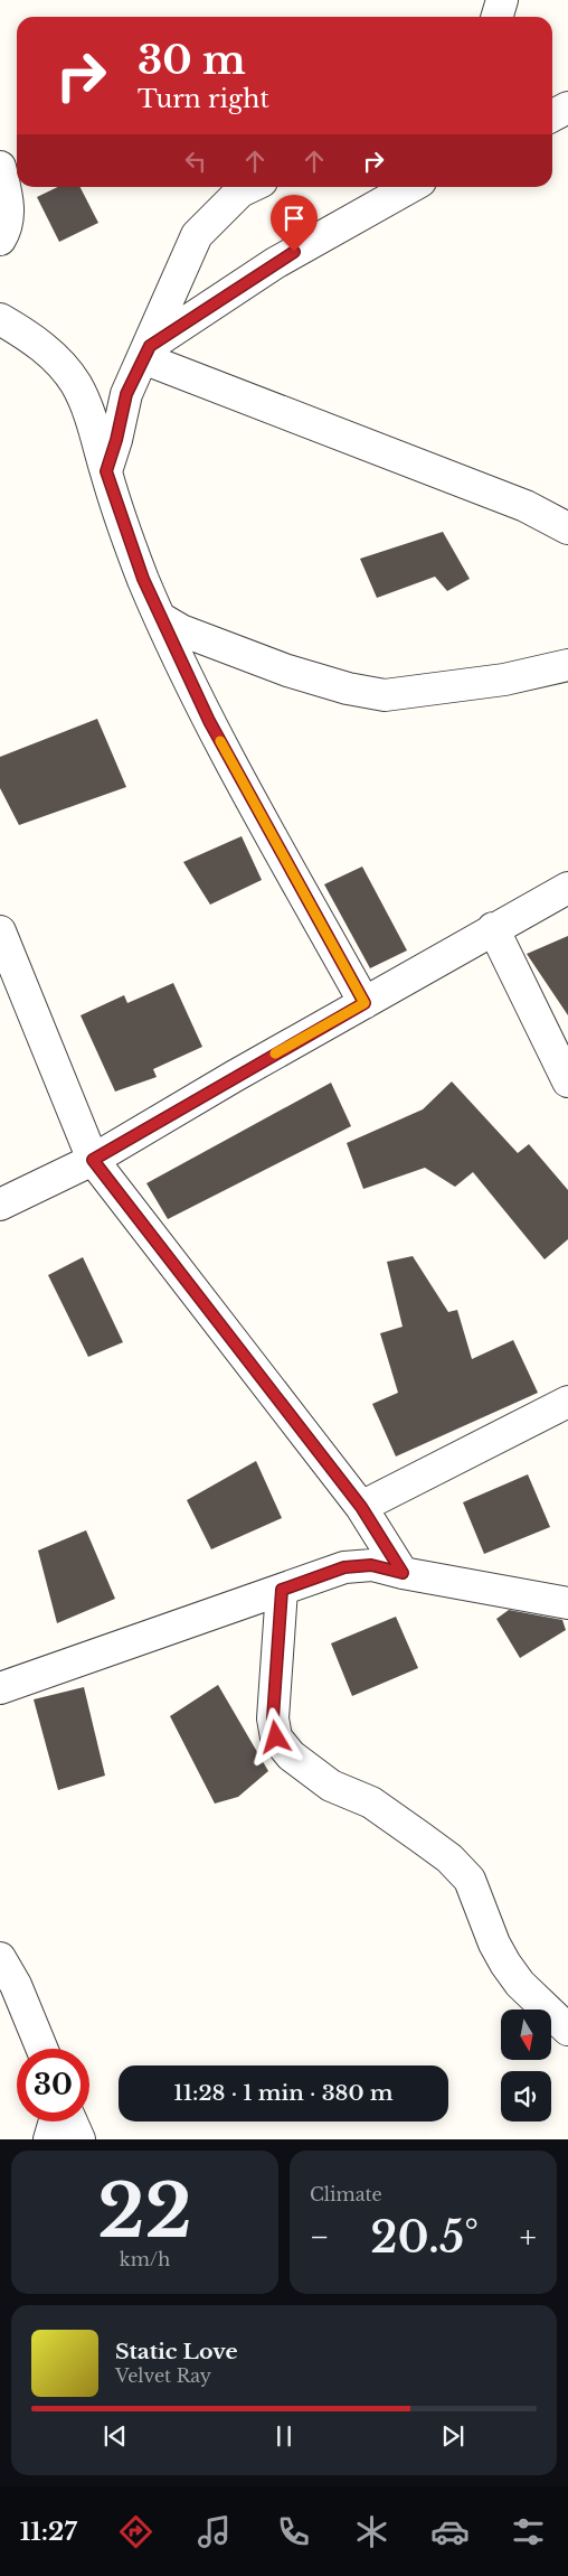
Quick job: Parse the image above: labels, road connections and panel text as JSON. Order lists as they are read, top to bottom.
{
  "north": "bottom",
  "page": {
    "turn": ["30 m", "Turn right"],
    "limit": "30",
    "trip": "11:28 · 1 min · 380 m",
    "tile": [
      ["22", "km/h"],
      "Climate"
    ],
    "heat": ["−", "20.5°", "+"],
    "song": ["Static Love", "Velvet Ray"],
    "tabs": "11:27"
  }
}
